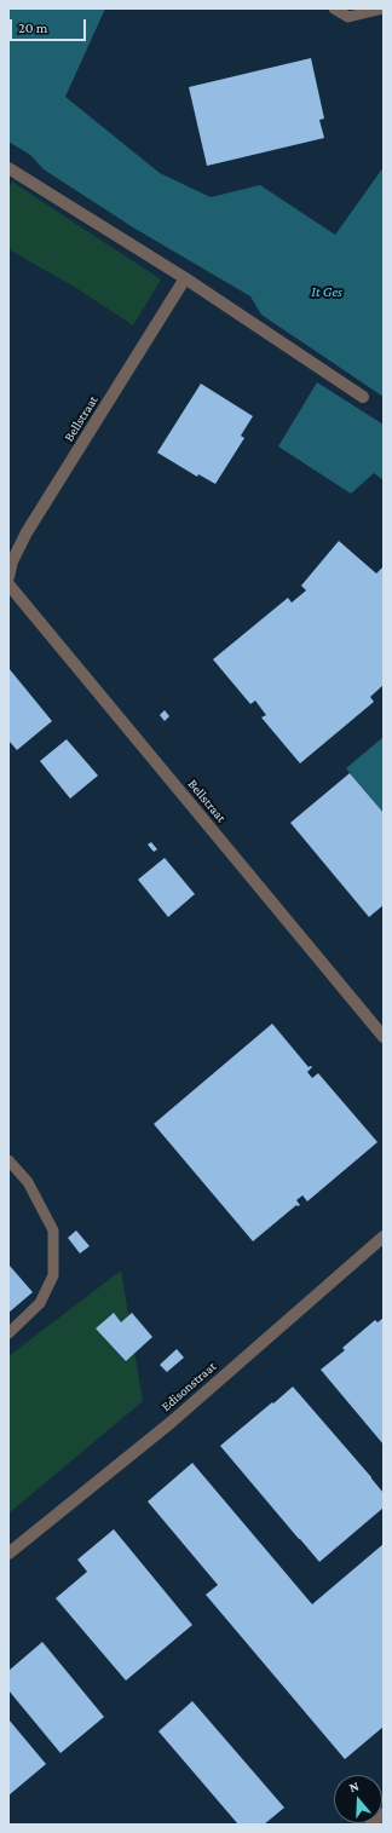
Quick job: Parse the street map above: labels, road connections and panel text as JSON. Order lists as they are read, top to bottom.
{
  "streets": {
    "street": ["Bellstraat", "Edisonstraat"]
  },
  "water": ["It Ges"],
  "scale_bar": "20 m",
  "north": "top"
}
